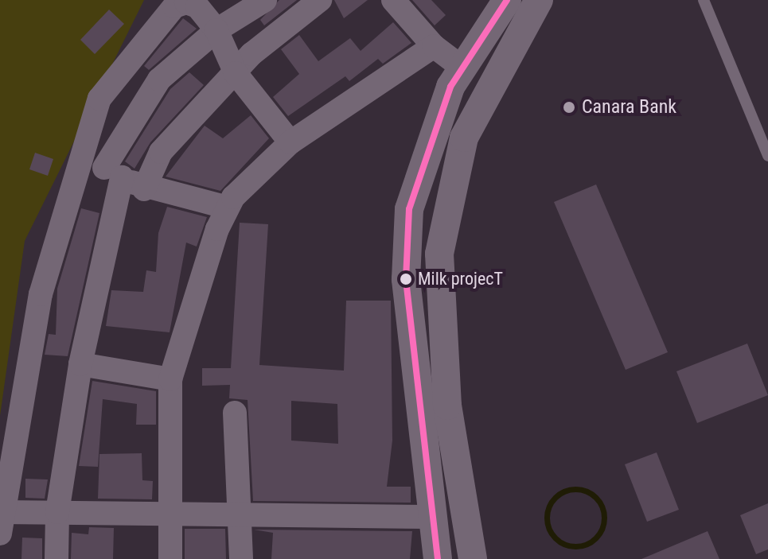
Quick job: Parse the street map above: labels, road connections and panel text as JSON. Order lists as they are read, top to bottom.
{
  "places": ["Canara Bank", "Milk projecT"]
}
